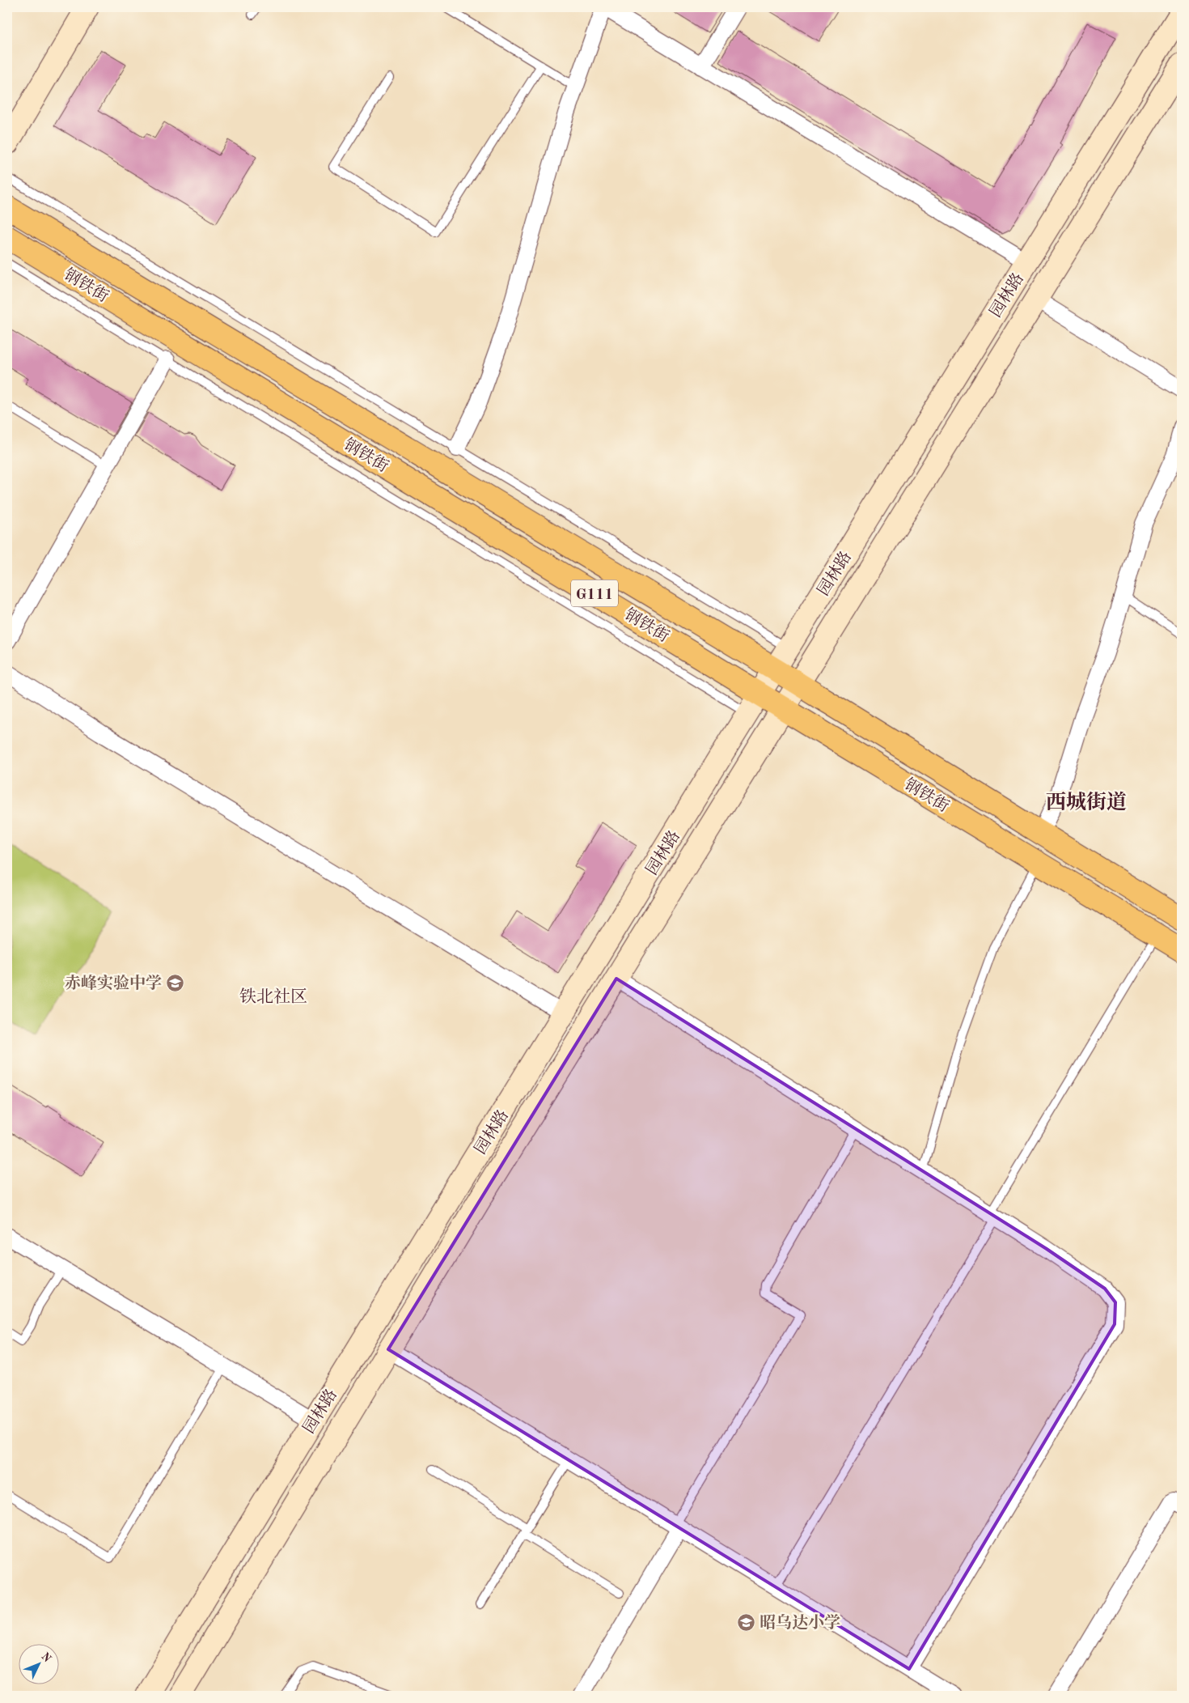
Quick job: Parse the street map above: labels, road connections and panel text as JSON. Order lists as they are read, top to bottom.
{
  "streets": {
    "highway": ["钢铁街", "G111"],
    "street": ["园林路"]
  },
  "crossings": [
    ["钢铁街", "园林路"]
  ],
  "districts": ["西城街道", "铁北社区"],
  "places": {
    "school or university": ["赤峰实验中学", "昭乌达小学"]
  },
  "north": "top right"
}
